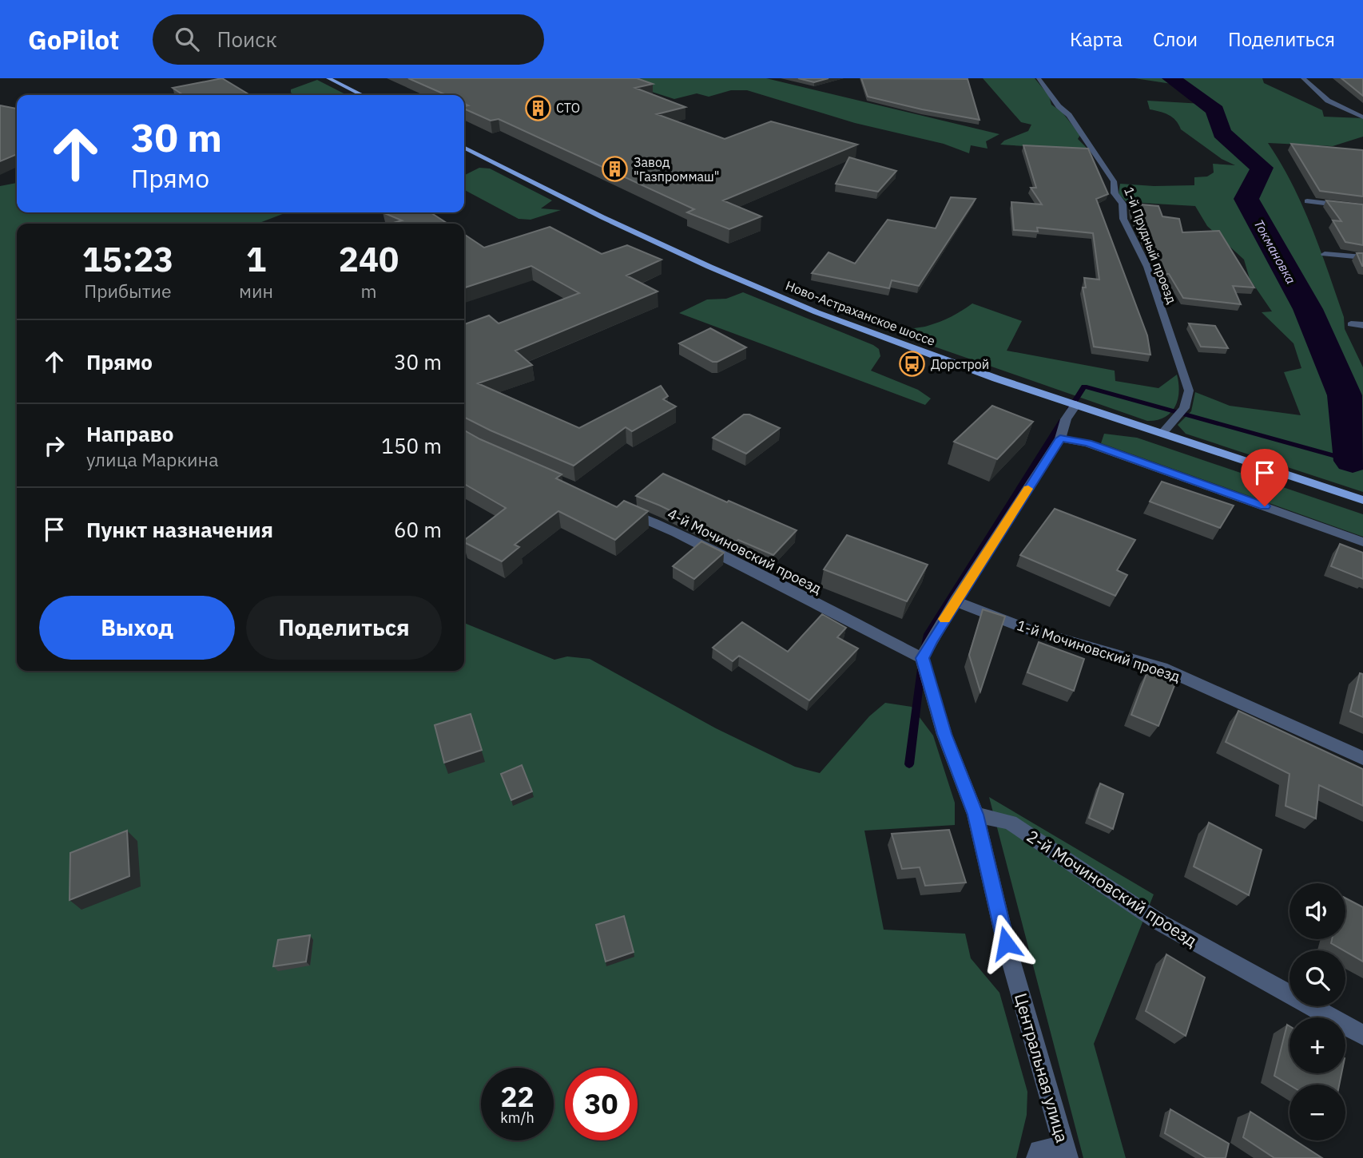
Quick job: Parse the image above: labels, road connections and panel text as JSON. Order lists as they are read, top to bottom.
{
  "streets": {
    "main road": ["Ново-Астраханское шоссе"],
    "street": [
      "1-й Прудный проезд",
      "4-й Мочиновский проезд",
      "1-й Мочиновский проезд",
      "2-й Мочиновский проезд",
      "Центральная улица"
    ]
  },
  "crossings": [
    ["1-й Прудный проезд", "Ново-Астраханское шоссе"],
    ["4-й Мочиновский проезд", "Центральная улица"],
    ["2-й Мочиновский проезд", "Центральная улица"]
  ],
  "water": ["Токмановка"],
  "places": {
    "building": ["СТО", "Завод \"Газпроммаш\""],
    "bus stop": ["Дорстрой"]
  },
  "page": {
    "header": "GoPilot",
    "search": "Поиск",
    "nav": ["Карта", "Слои", "Поделиться"],
    "turn": ["30 m", "Прямо"],
    "eta": [
      "15:23",
      "Прибытие",
      "1",
      "мин",
      "240",
      "m"
    ],
    "list": [
      {
        "name": "Прямо",
        "value": "30 m"
      },
      {
        "name": "Направо",
        "note": "улица Маркина",
        "value": "150 m"
      },
      {
        "name": "Пункт назначения",
        "value": "60 m"
      }
    ],
    "buttons": ["Выход", "Поделиться"],
    "map_buttons": ["+", "−"],
    "speed": "22 km/h",
    "limit": "30"
  }
}
